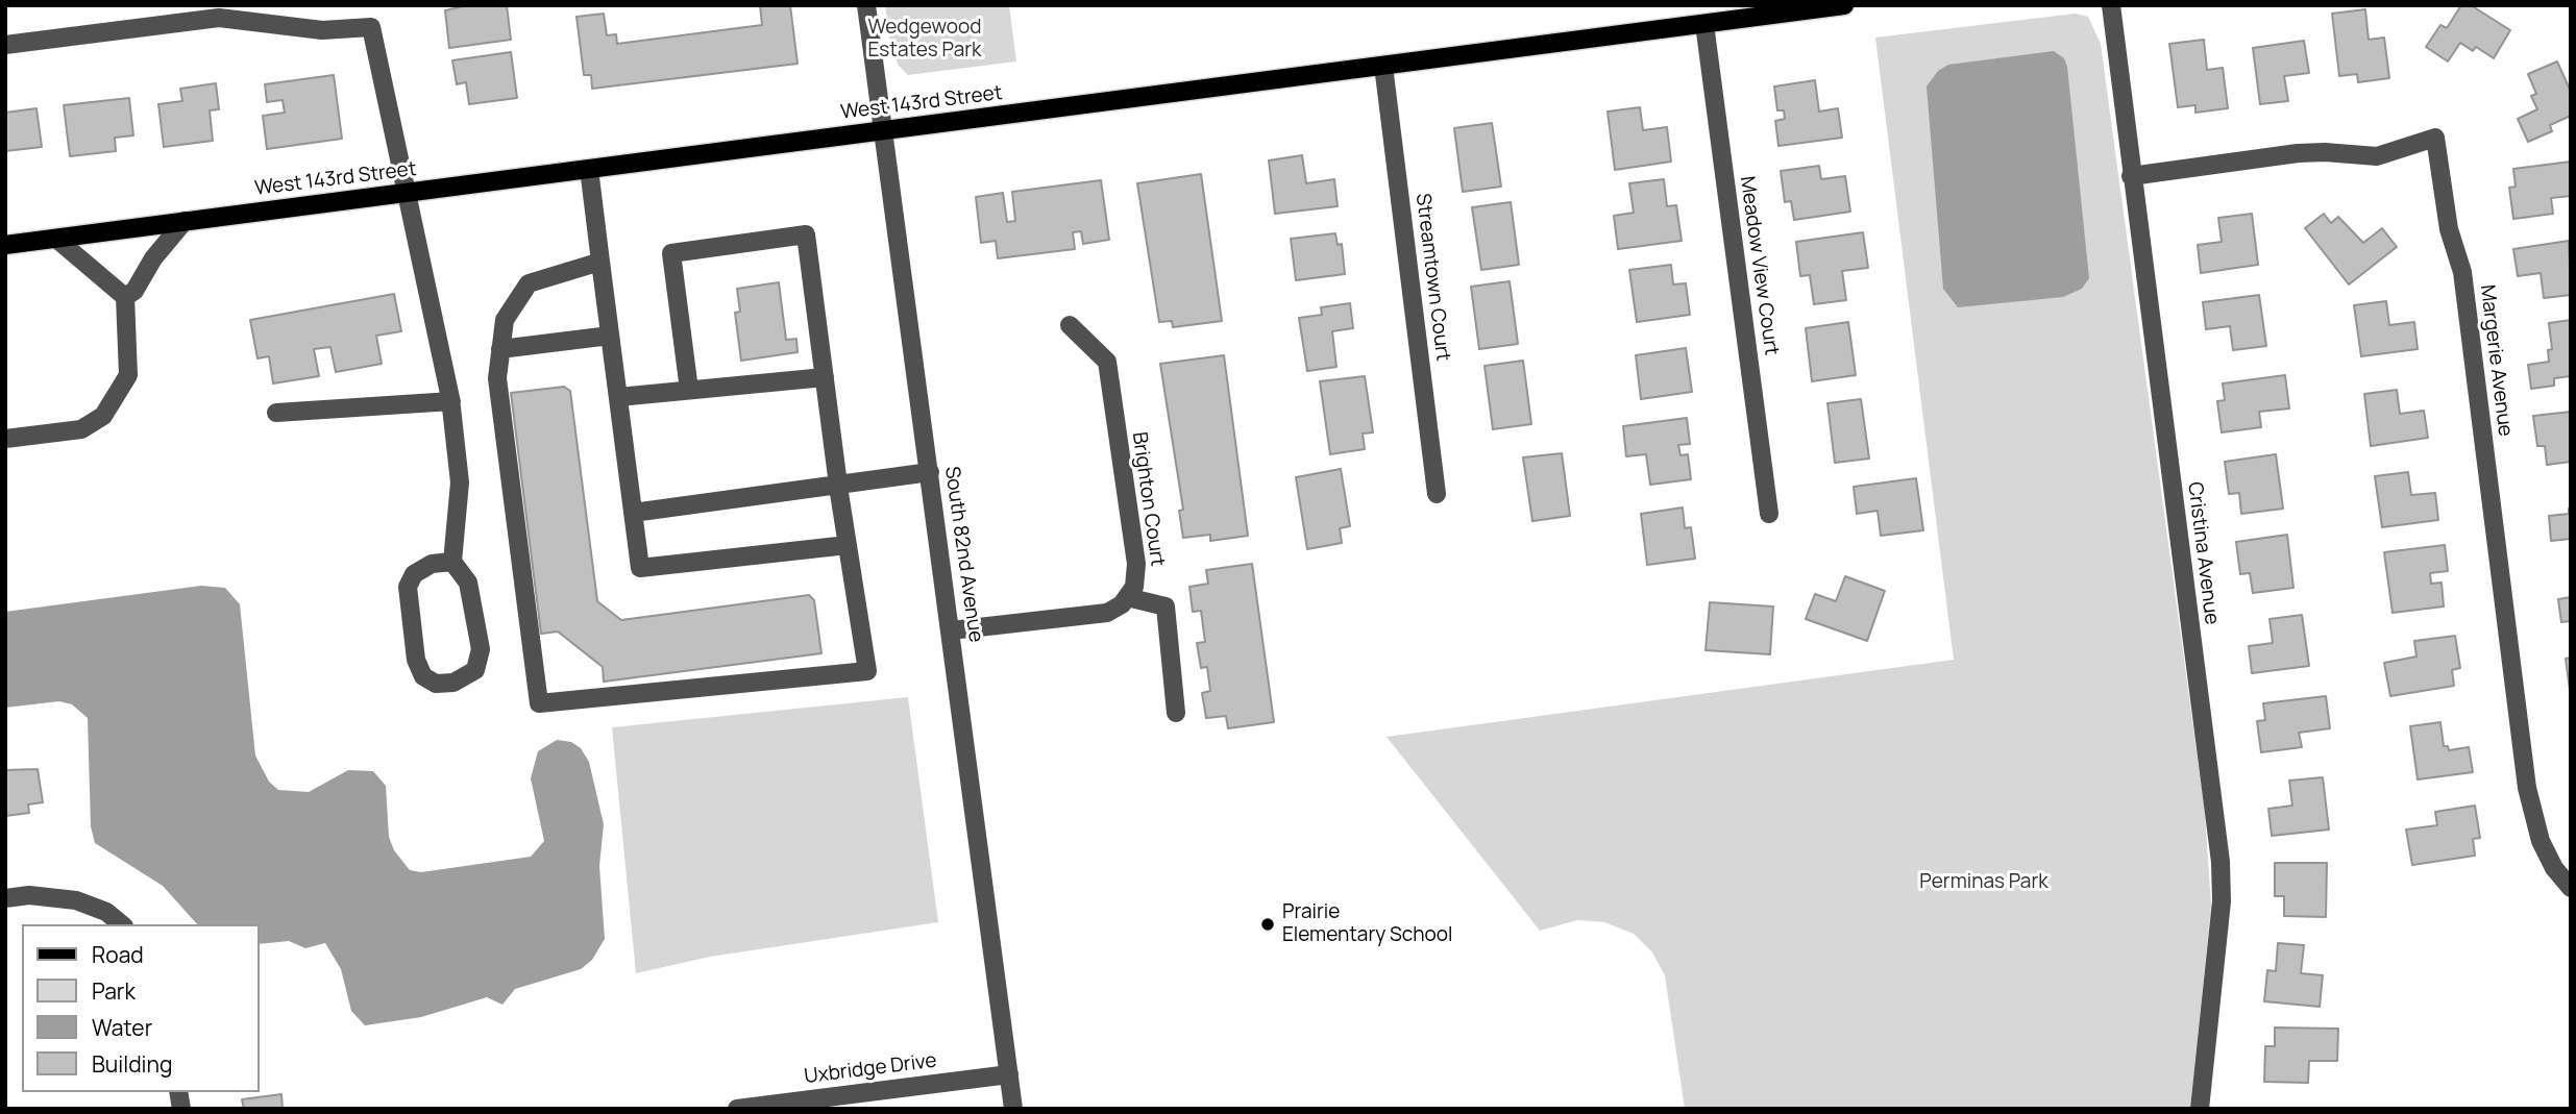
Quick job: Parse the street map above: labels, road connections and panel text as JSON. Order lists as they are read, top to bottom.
{
  "streets": {
    "main road": ["West 143rd Street"],
    "street": [
      "Meadow View Court",
      "Streamtown Court",
      "Margerie Avenue",
      "Brighton Court",
      "Cristina Avenue",
      "South 82nd Avenue",
      "Uxbridge Drive"
    ]
  },
  "crossings": [
    ["West 143rd Street", "Meadow View Court"],
    ["West 143rd Street", "Streamtown Court"],
    ["West 143rd Street", "South 82nd Avenue"],
    ["Margerie Avenue", "Cristina Avenue"],
    ["South 82nd Avenue", "Uxbridge Drive"]
  ],
  "parks": ["Wedgewood Estates Park", "Perminas Park"],
  "places": ["Prairie Elementary School"],
  "legend": [
    "Road",
    "Park",
    "Water",
    "Building"
  ]
}
